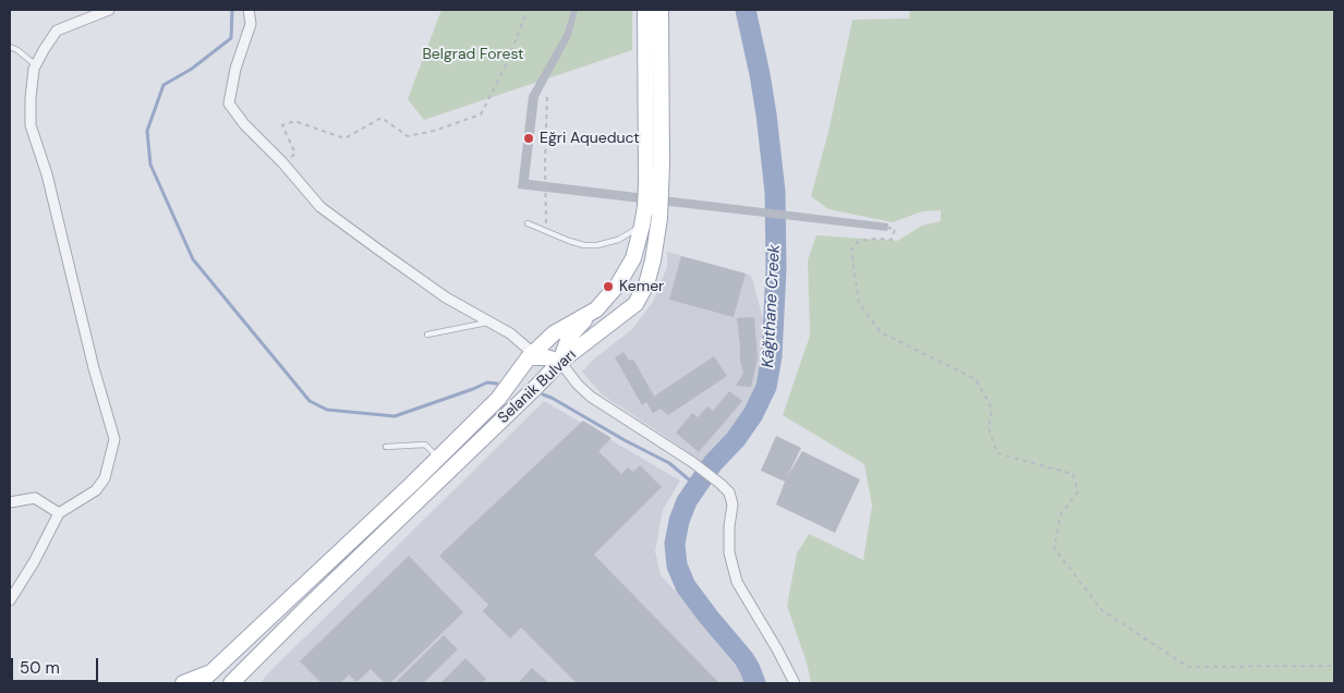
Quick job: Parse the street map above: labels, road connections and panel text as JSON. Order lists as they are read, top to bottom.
{
  "streets": {
    "main road": ["Selanik Bulvarı"]
  },
  "water": ["Kâğıthane Creek"],
  "parks": ["Belgrad Forest"],
  "places": ["Eğri Aqueduct", "Kemer"],
  "scale_bar": "50 m"
}
